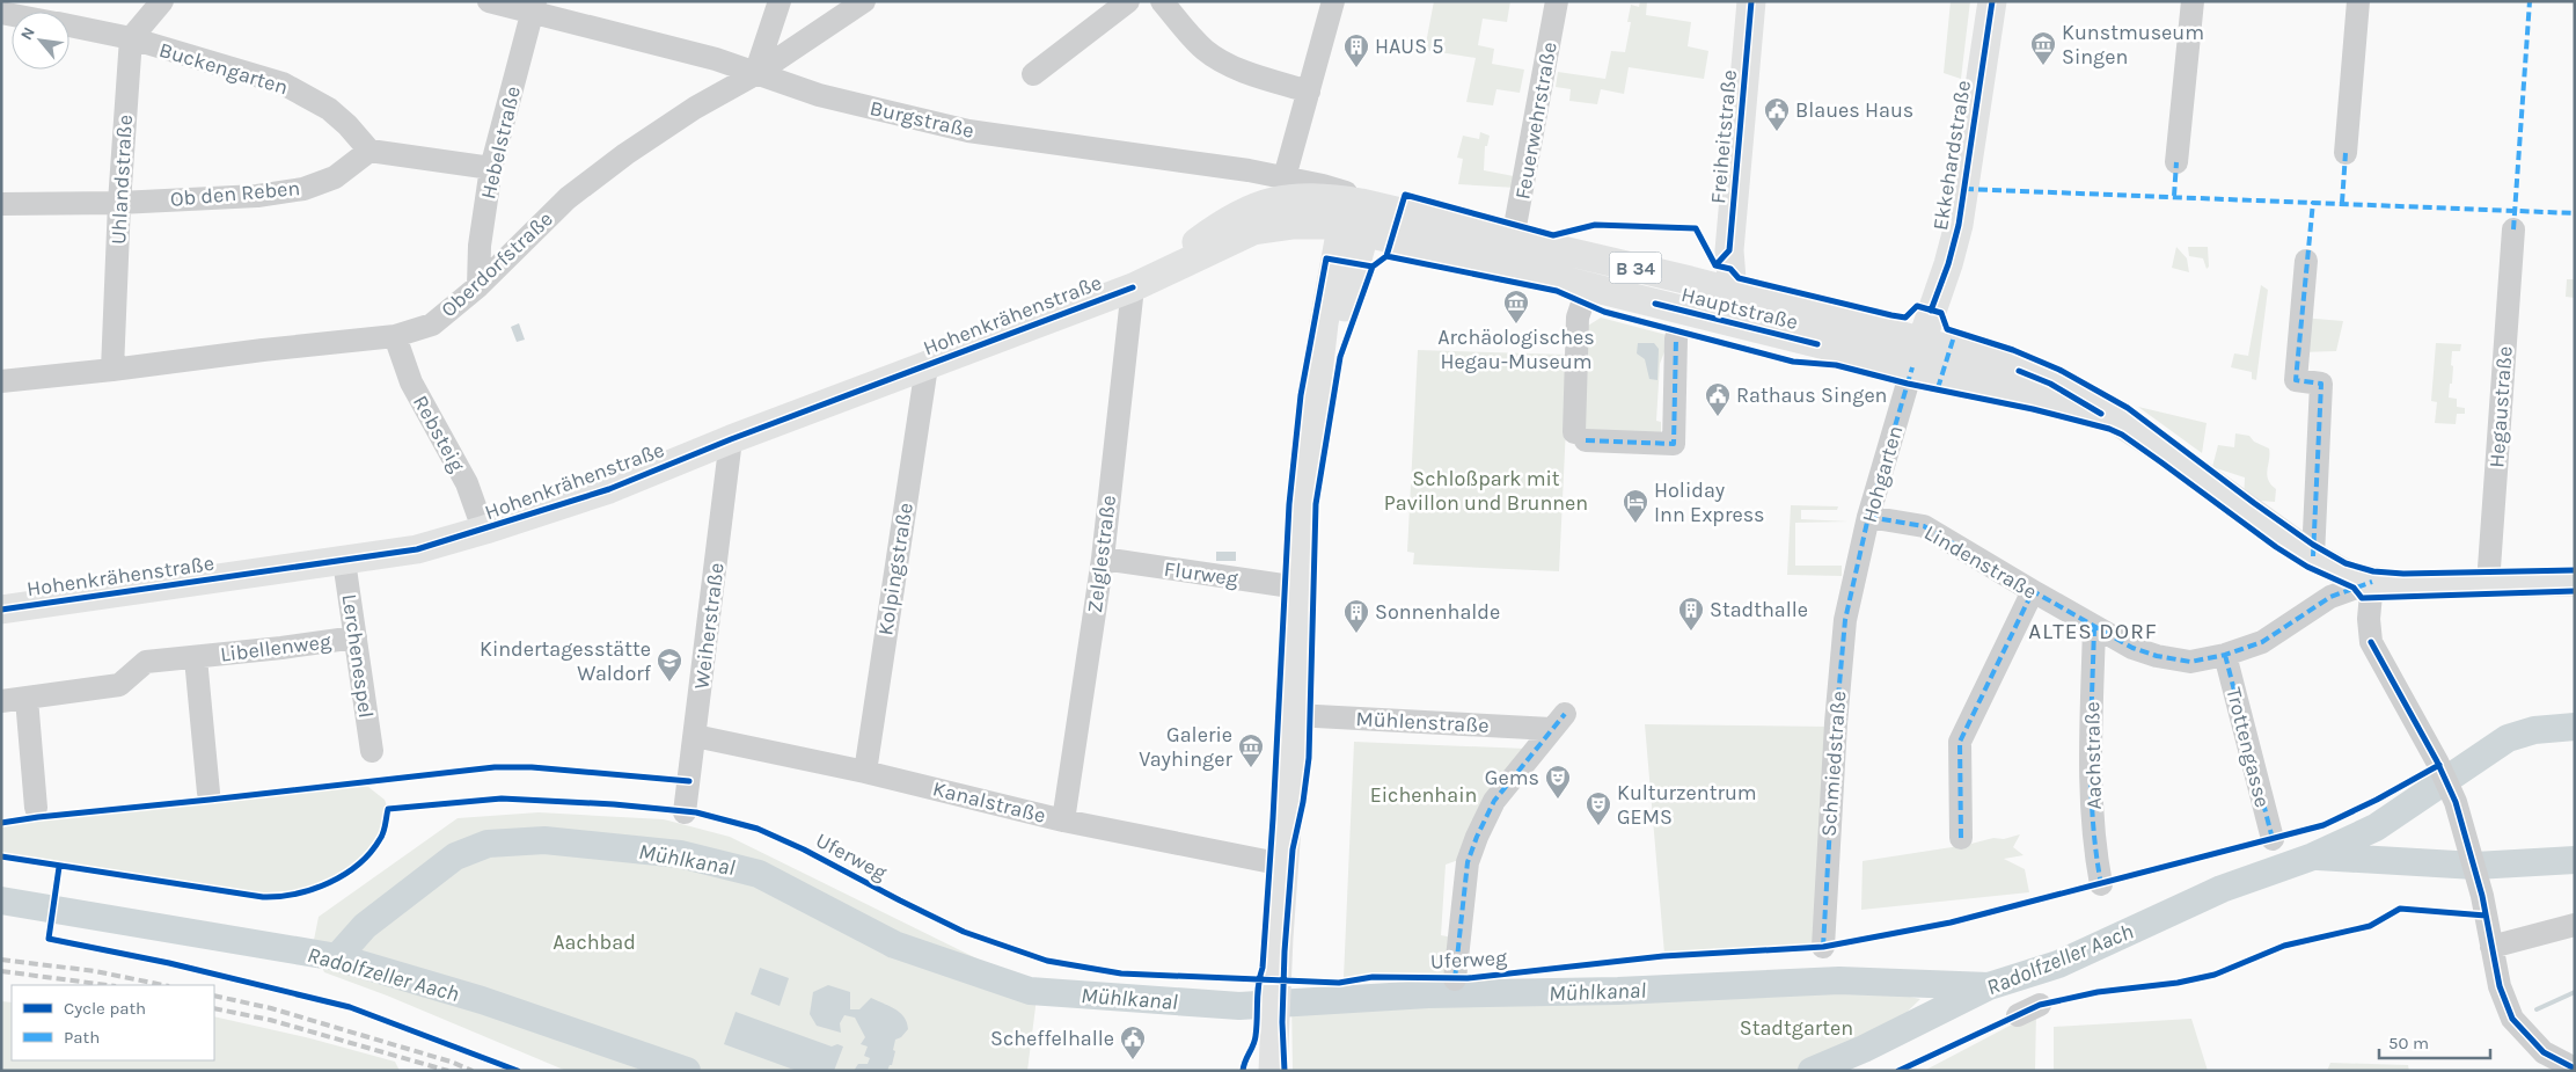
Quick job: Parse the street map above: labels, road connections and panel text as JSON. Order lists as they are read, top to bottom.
{
  "streets": {
    "main road": [
      "Freiheitstraße",
      "Ekkehardstraße",
      "B 34",
      "Hauptstraße",
      "Hohenkrähenstraße"
    ],
    "street": [
      "Buckengarten",
      "Burgstraße",
      "Feuerwehrstraße",
      "Hebelstraße",
      "Uhlandstraße",
      "Ob den Reben",
      "Oberdorfstraße",
      "Hegaustraße",
      "Rebsteig",
      "Hohgarten",
      "Zelglestraße",
      "Lindenstraße",
      "Kolpingstraße",
      "Flurweg",
      "Weiherstraße",
      "Libellenweg",
      "Lerchenespel",
      "Mühlenstraße",
      "Trottengasse",
      "Aachstraße",
      "Schmiedstraße",
      "Kanalstraße"
    ],
    "cycle path": ["Uferweg"]
  },
  "crossings": [
    ["Buckengarten", "Uhlandstraße"],
    ["Buckengarten", "Ob den Reben"],
    ["Burgstraße", "Hebelstraße"],
    ["Burgstraße", "Oberdorfstraße"],
    ["Burgstraße", "Hohenkrähenstraße"],
    ["Feuerwehrstraße", "Hauptstraße"],
    ["Freiheitstraße", "B 34"],
    ["Freiheitstraße", "Hauptstraße"],
    ["Hebelstraße", "Oberdorfstraße"],
    ["Ekkehardstraße", "Hauptstraße"],
    ["Ekkehardstraße", "Hohgarten"],
    ["Uhlandstraße", "Ob den Reben"],
    ["Uhlandstraße", "Oberdorfstraße"],
    ["Oberdorfstraße", "Rebsteig"],
    ["B 34", "Hauptstraße"],
    ["Hauptstraße", "Hohenkrähenstraße"],
    ["Hauptstraße", "Hegaustraße"],
    ["Hauptstraße", "Hohgarten"],
    ["Hauptstraße", "Lindenstraße"],
    ["Hohenkrähenstraße", "Rebsteig"],
    ["Hohenkrähenstraße", "Zelglestraße"],
    ["Hohenkrähenstraße", "Kolpingstraße"],
    ["Hohenkrähenstraße", "Weiherstraße"],
    ["Hohenkrähenstraße", "Lerchenespel"],
    ["Hohgarten", "Lindenstraße"],
    ["Hohgarten", "Schmiedstraße"],
    ["Zelglestraße", "Flurweg"],
    ["Zelglestraße", "Kanalstraße"],
    ["Lindenstraße", "Trottengasse"],
    ["Lindenstraße", "Aachstraße"],
    ["Kolpingstraße", "Kanalstraße"],
    ["Weiherstraße", "Kanalstraße"],
    ["Libellenweg", "Lerchenespel"]
  ],
  "districts": ["ALTES DORF"],
  "water": ["Mühlkanal", "Radolfzeller Aach"],
  "parks": [
    "Schloßpark mit Pavillon und Brunnen",
    "Eichenhain",
    "Aachbad",
    "Stadtgarten"
  ],
  "places": {
    "museum": ["Kunstmuseum Singen", "Archäologisches Hegau-Museum", "Galerie Vayhinger"],
    "building": ["HAUS 5", "Stadthalle", "Sonnenhalde"],
    "public building": ["Blaues Haus", "Rathaus Singen", "Scheffelhalle"],
    "hotel": ["Holiday Inn Express"],
    "school or university": ["Kindertagesstätte Waldorf"],
    "theatre": ["Gems", "Kulturzentrum GEMS"]
  },
  "legend": ["Cycle path", "Path"],
  "scale_bar": "50 m",
  "north": "top left"
}
